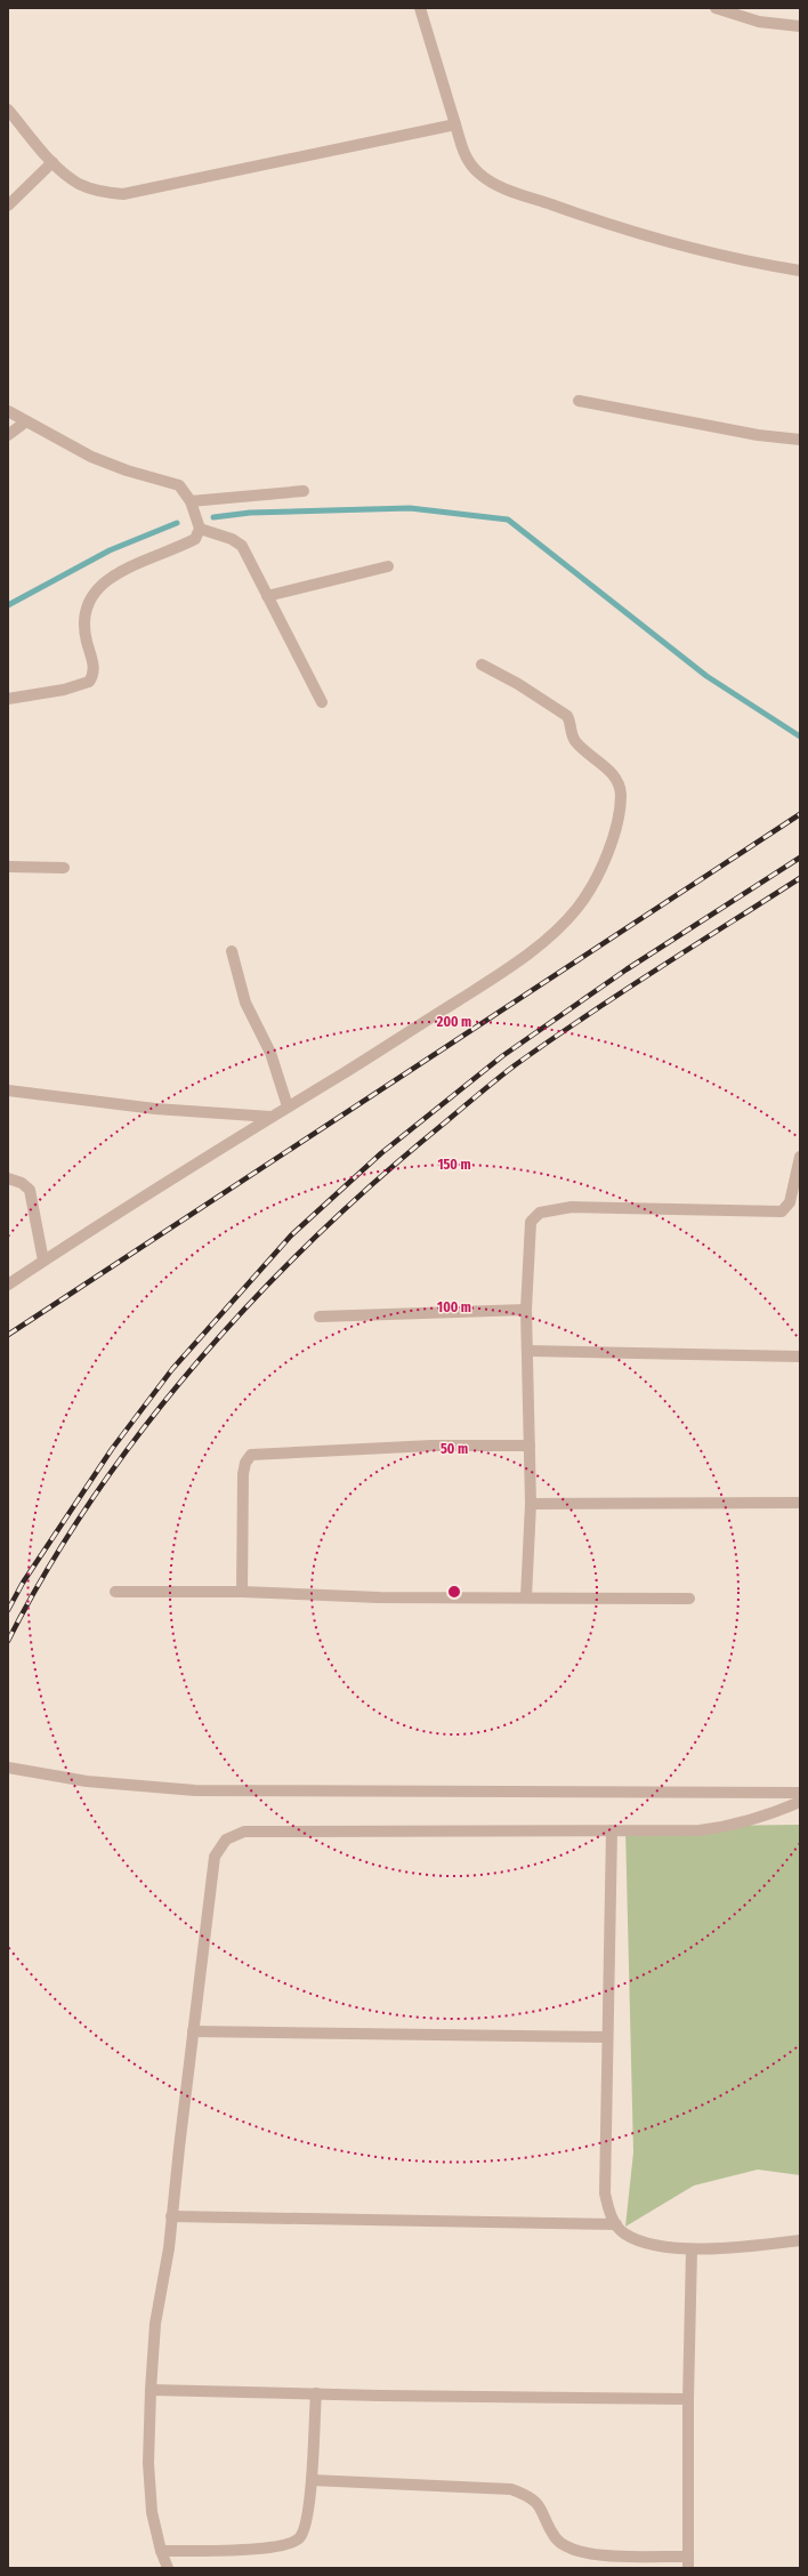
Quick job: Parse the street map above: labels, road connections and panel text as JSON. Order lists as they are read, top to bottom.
{
  "rings": [
    "200 m",
    "150 m",
    "100 m",
    "50 m"
  ]
}
